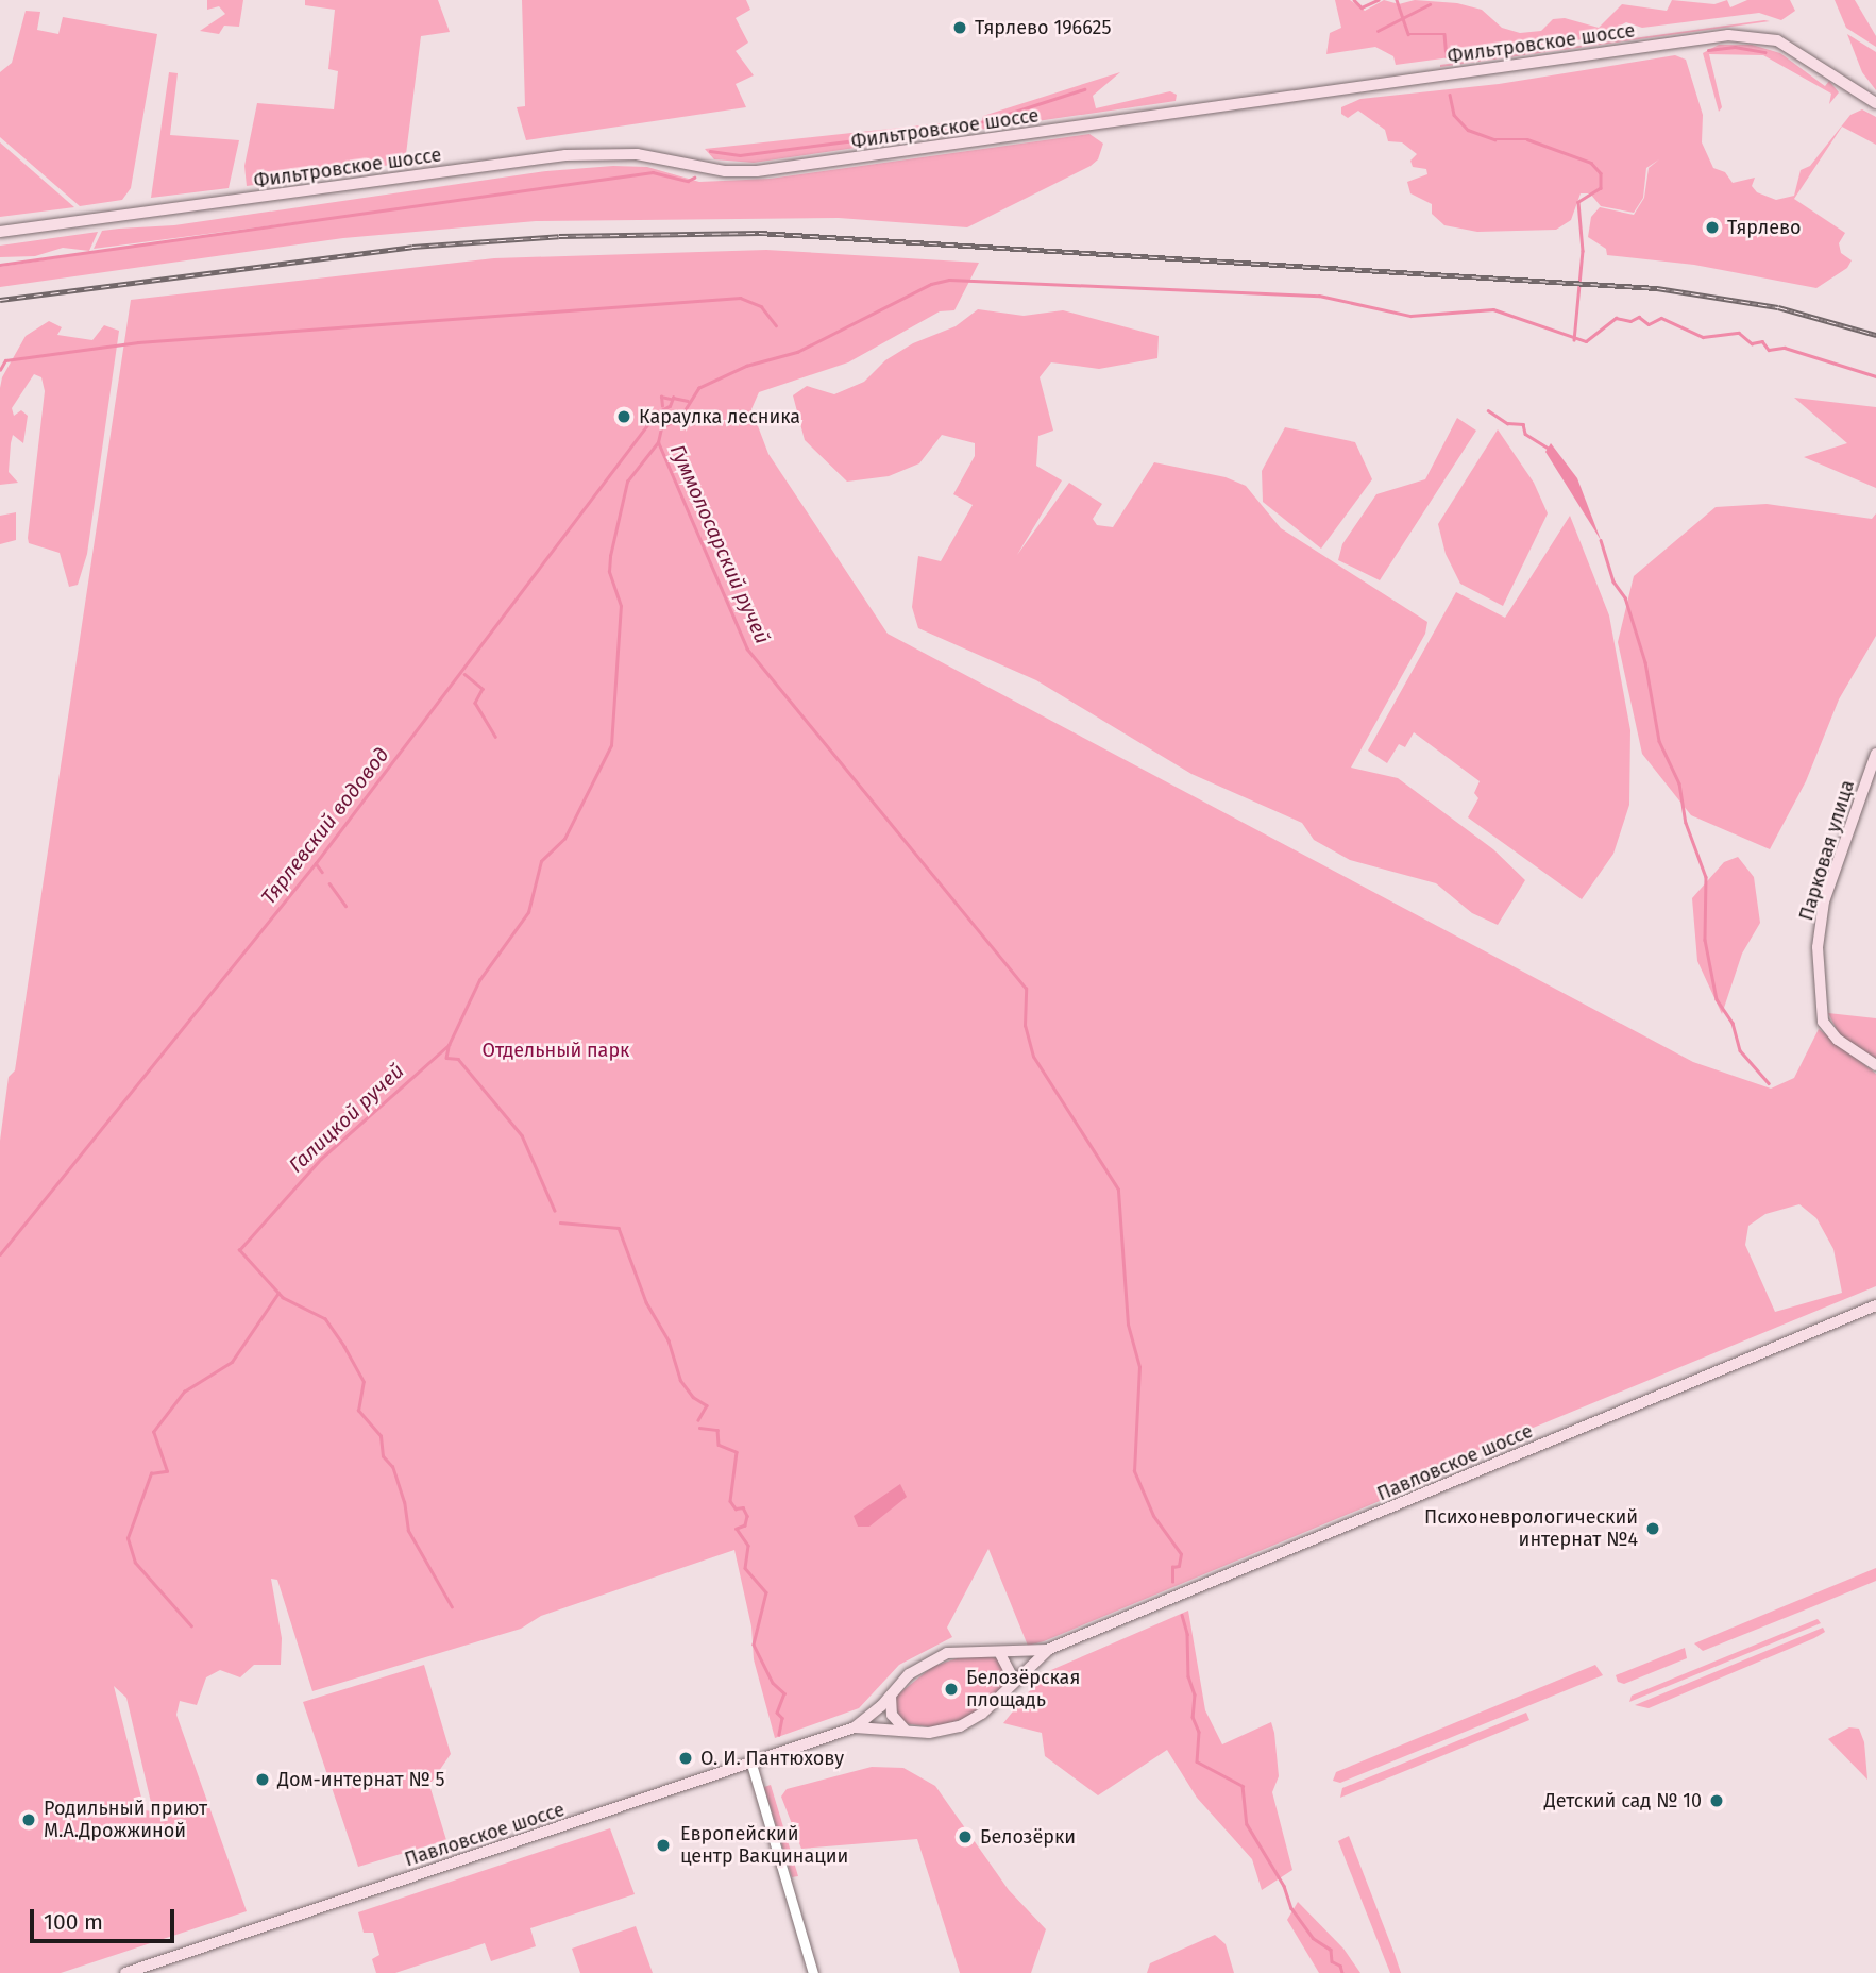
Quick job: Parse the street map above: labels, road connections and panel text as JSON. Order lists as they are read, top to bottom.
{
  "streets": {
    "main road": ["Фильтровское шоссе", "Парковая улица", "Павловское шоссе"]
  },
  "water": ["Гуммолосарский ручей", "Тярлевский водовод", "Галицкой ручей"],
  "parks": ["Отдельный парк"],
  "places": [
    "Тярлево 196625",
    "Тярлево",
    "Караулка лесника",
    "Психоневрологический интернат №4",
    "Белозёрская площадь",
    "О. И. Пантюхову",
    "Дом-интернат № 5",
    "Детский сад № 10",
    "Родильный приют М.А.Дрожжиной",
    "Белозёрки",
    "Европейский центр Вакцинации"
  ],
  "scale_bar": "100 m"
}
